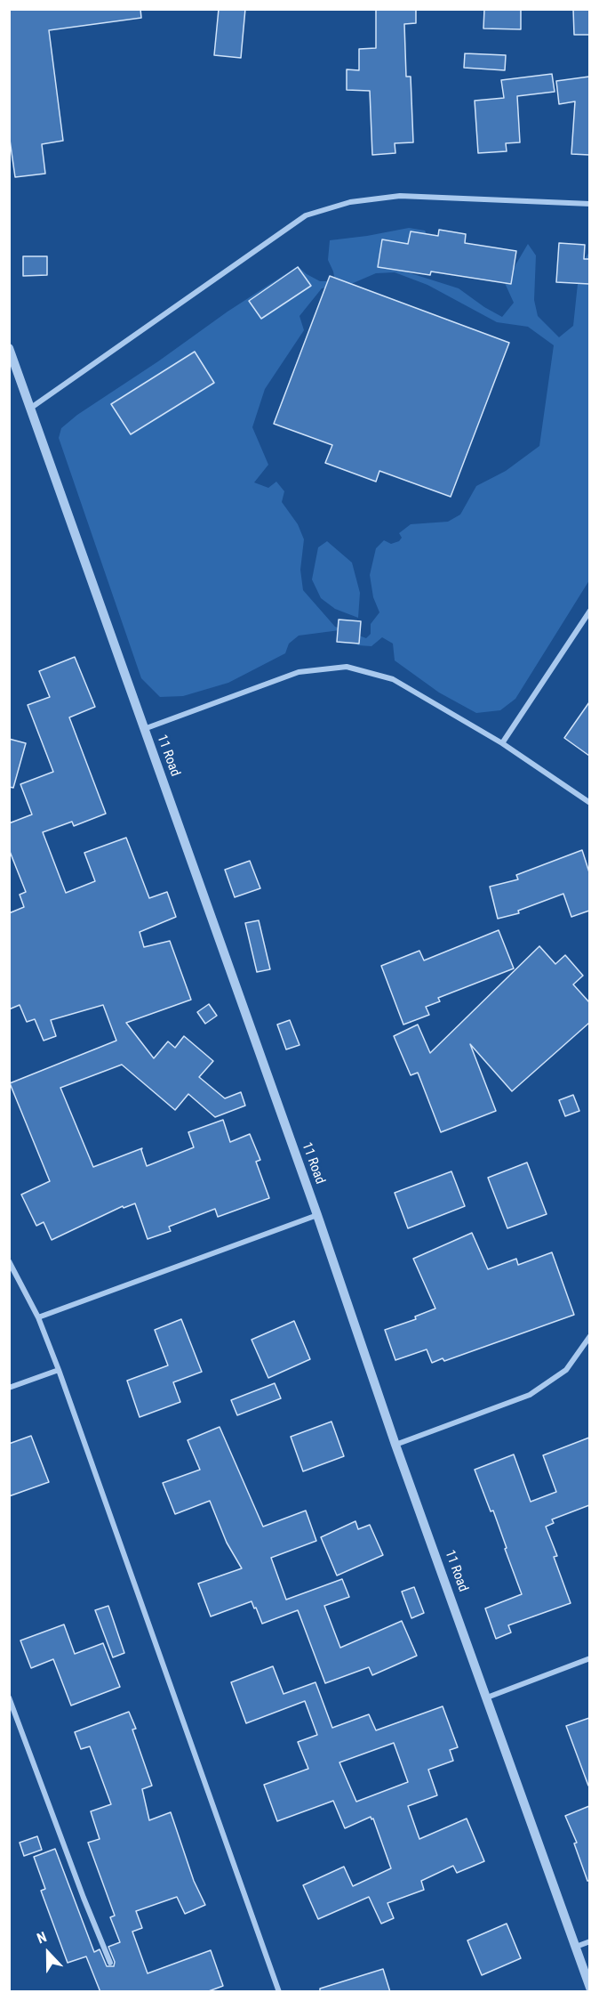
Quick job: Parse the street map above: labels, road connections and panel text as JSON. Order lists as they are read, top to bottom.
{
  "streets": {
    "street": ["11 Road"]
  },
  "north": "top"
}
